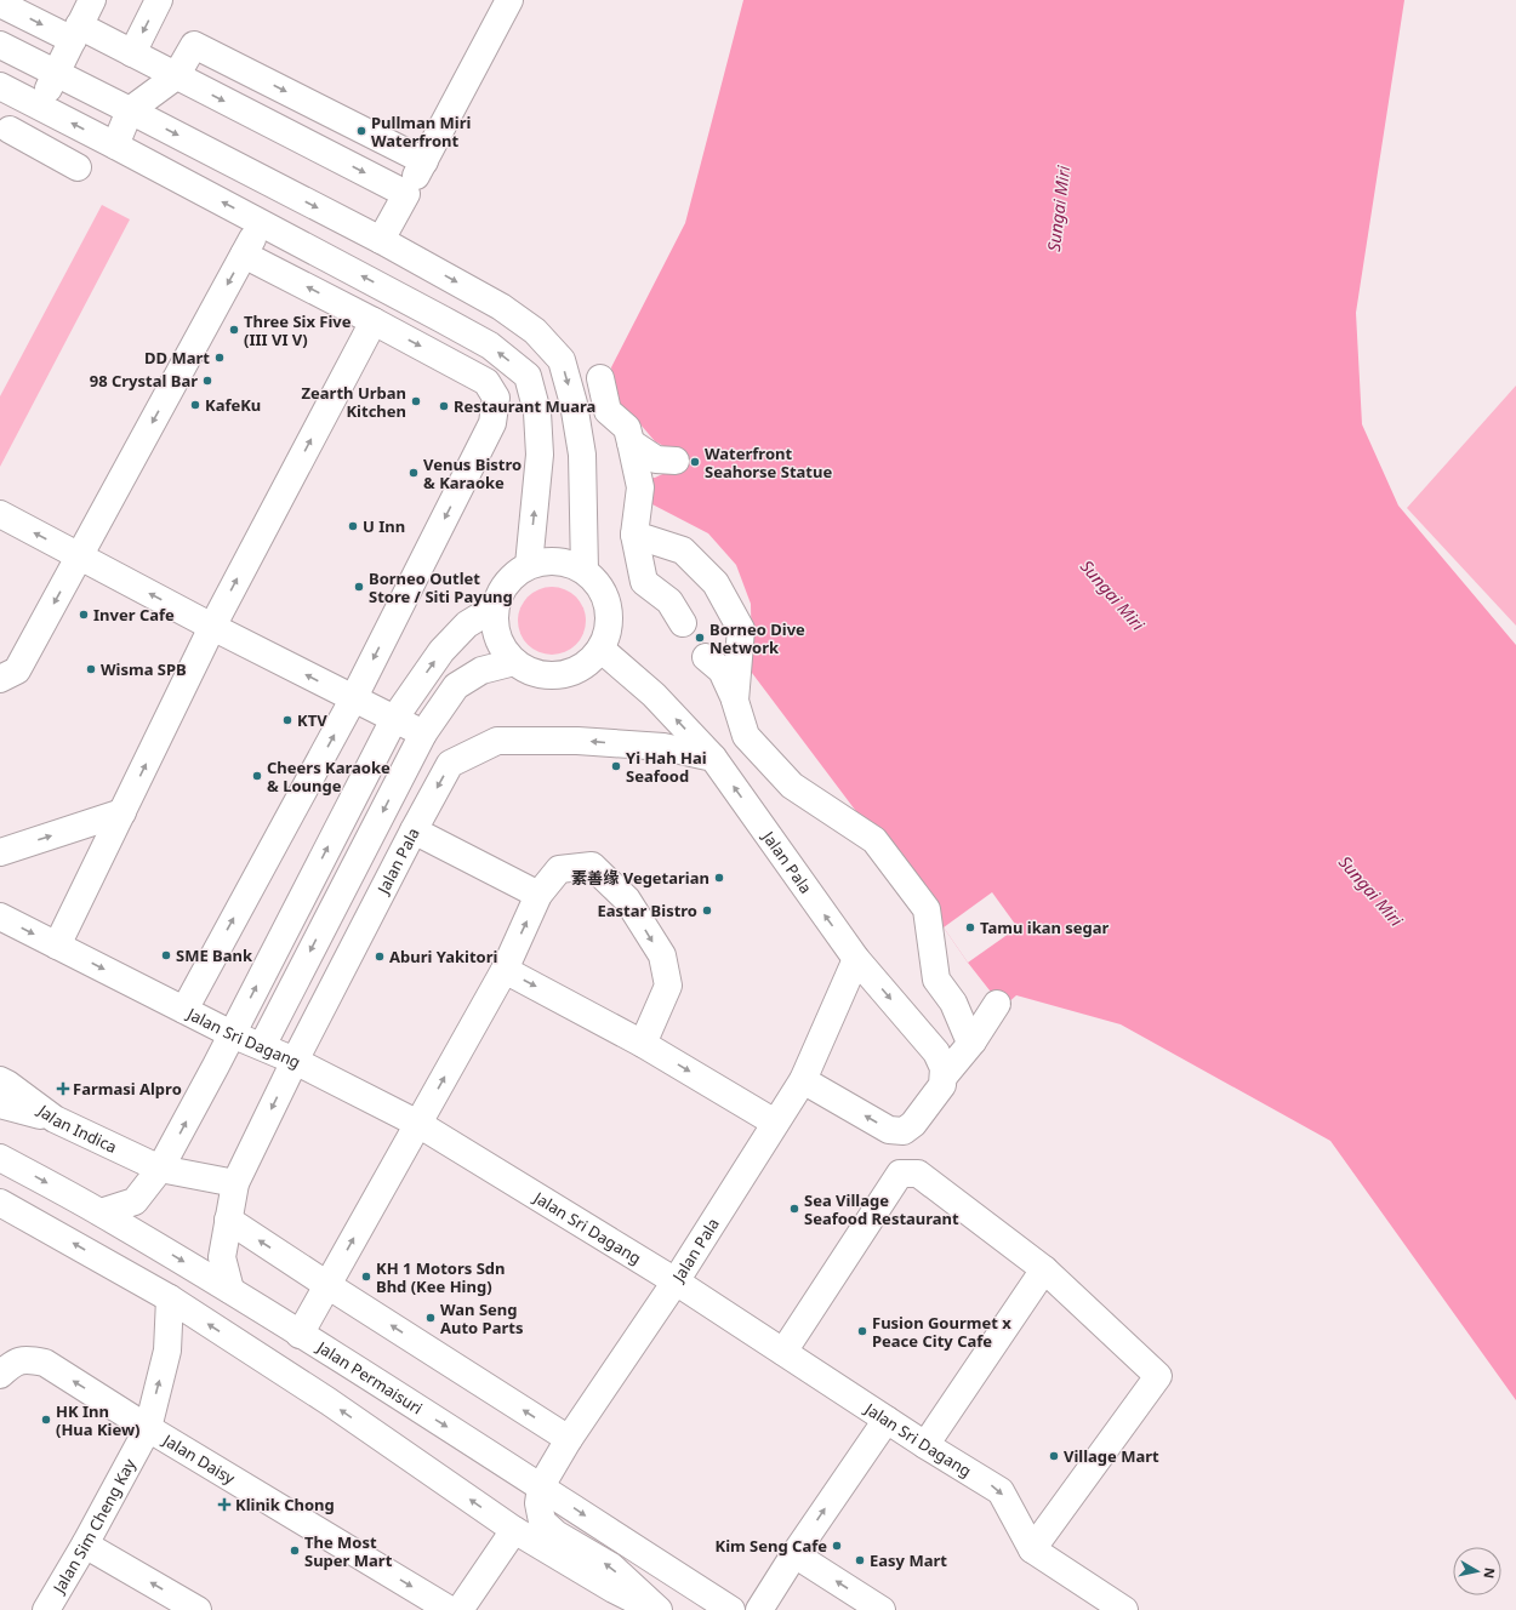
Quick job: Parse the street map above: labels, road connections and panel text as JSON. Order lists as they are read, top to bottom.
{
  "streets": {
    "street": [
      "Jalan Pala",
      "Jalan Sri Dagang",
      "Jalan Indica",
      "Jalan Permaisuri",
      "Jalan Daisy",
      "Jalan Sim Cheng Kay"
    ]
  },
  "crossings": [
    ["Jalan Pala", "Jalan Sri Dagang"],
    ["Jalan Pala", "Jalan Indica"],
    ["Jalan Pala", "Jalan Permaisuri"],
    ["Jalan Daisy", "Jalan Sim Cheng Kay"]
  ],
  "one_way": ["Jalan Sim Cheng Kay"],
  "water": ["Sungai Miri"],
  "places": {
    "other": [
      "Pullman Miri Waterfront",
      "Three Six Five (III VI V)",
      "DD Mart",
      "98 Crystal Bar",
      "Zearth Urban Kitchen",
      "KafeKu",
      "Restaurant Muara",
      "Waterfront Seahorse Statue",
      "Venus Bistro & Karaoke",
      "U Inn",
      "Borneo Outlet Store / Siti Payung",
      "Inver Cafe",
      "Borneo Dive Network",
      "Wisma SPB",
      "KTV",
      "Yi Hah Hai Seafood",
      "Cheers Karaoke & Lounge",
      "素善缘 Vegetarian",
      "Eastar Bistro",
      "Tamu ikan segar",
      "SME Bank",
      "Aburi Yakitori",
      "Sea Village Seafood Restaurant",
      "KH 1 Motors Sdn Bhd (Kee Hing)",
      "Wan Seng Auto Parts",
      "Fusion Gourmet x Peace City Cafe",
      "HK Inn (Hua Kiew)",
      "Village Mart",
      "Kim Seng Cafe",
      "The Most Super Mart",
      "Easy Mart"
    ],
    "health": ["Farmasi Alpro", "Klinik Chong"]
  },
  "north": "right"
}
